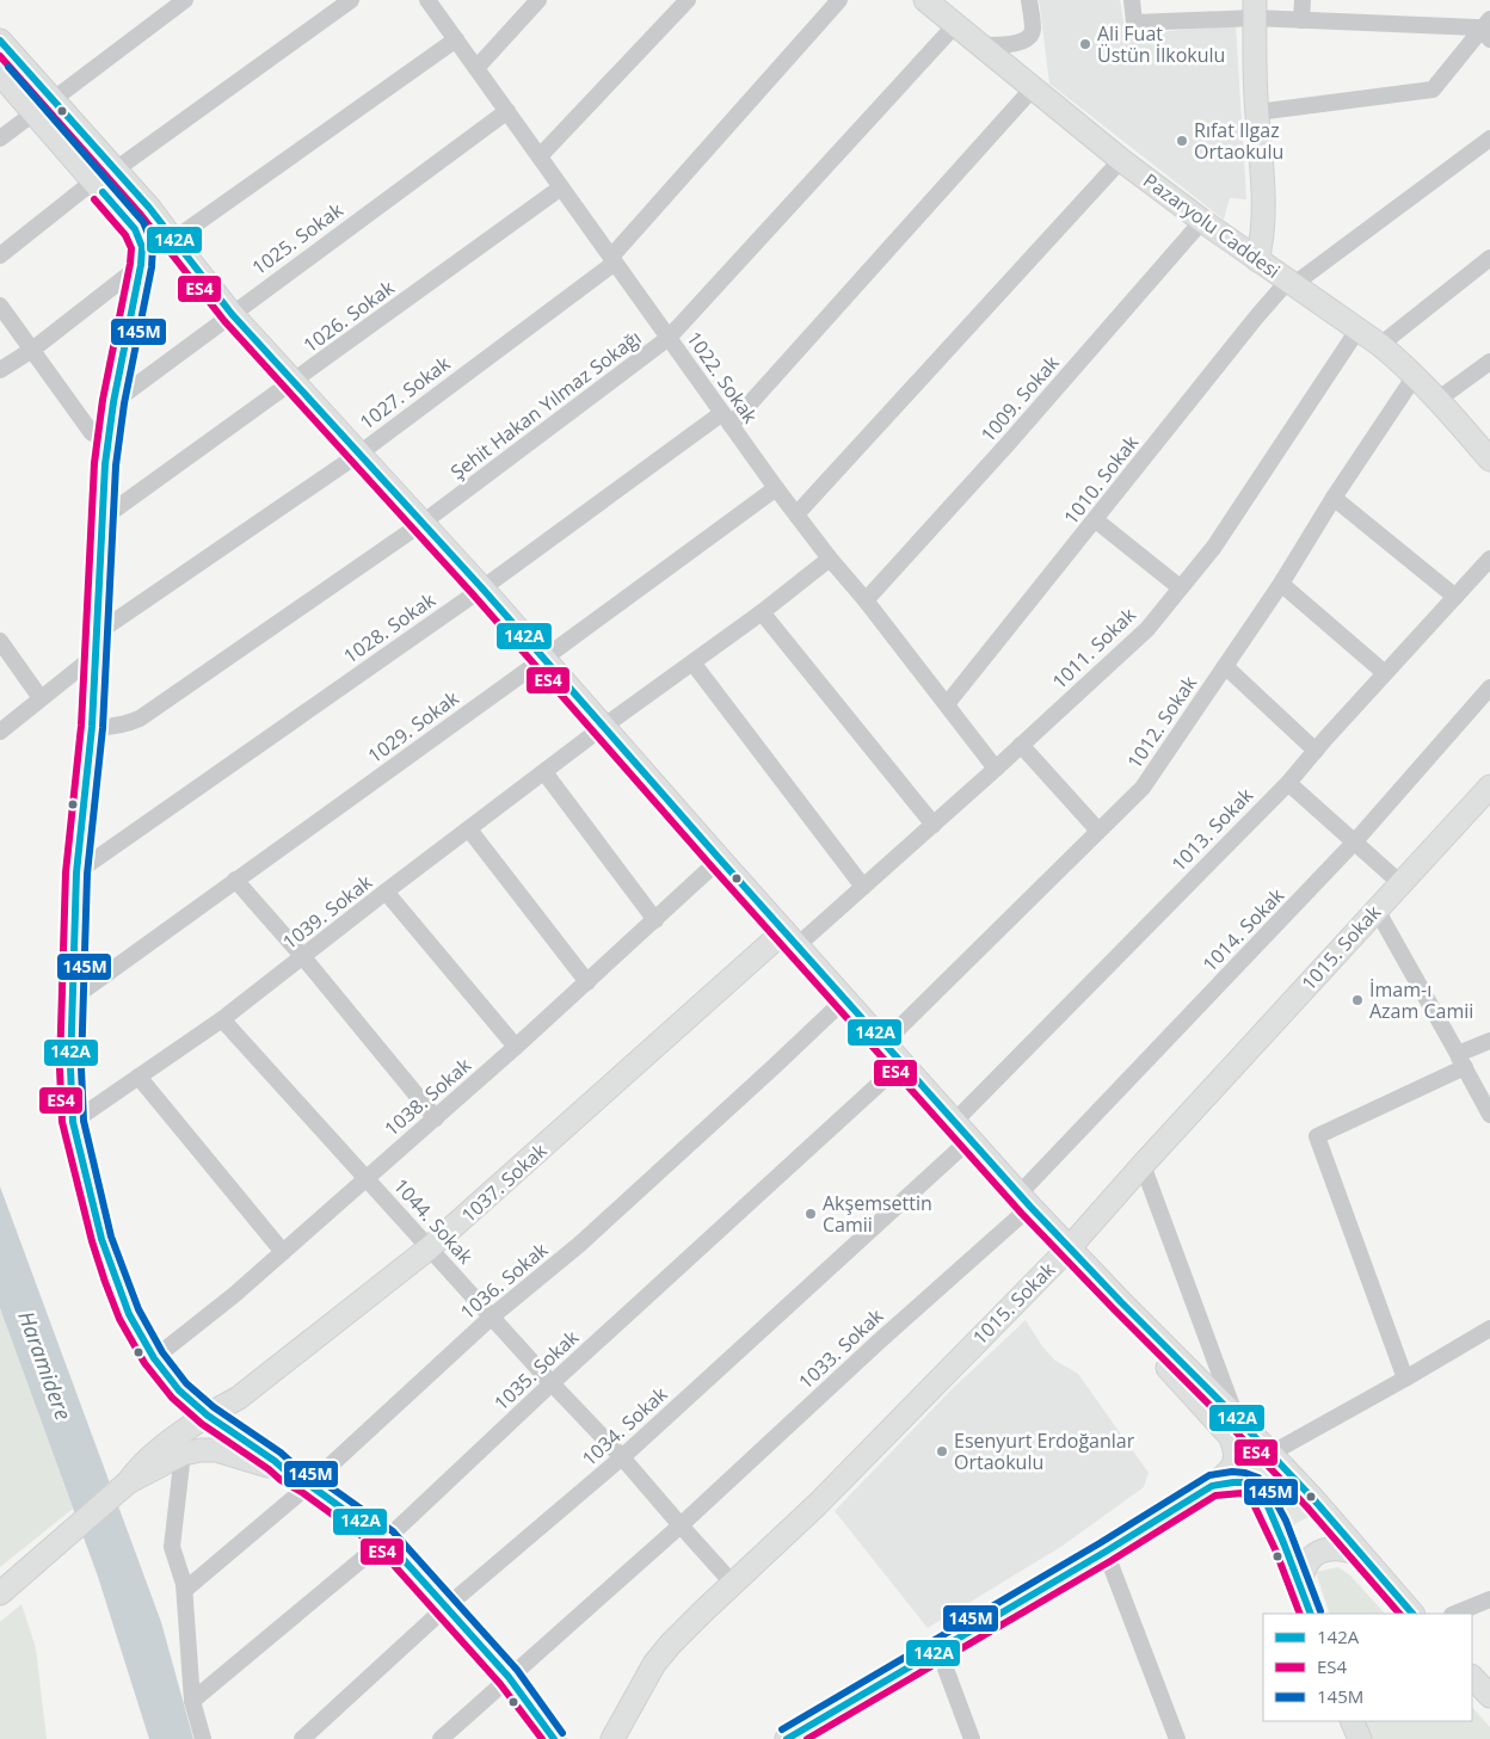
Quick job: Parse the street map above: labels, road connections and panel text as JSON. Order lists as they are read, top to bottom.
{
  "streets": {
    "main road": ["Pazaryolu Caddesi", "1015. Sokak", "1037. Sokak"],
    "street": [
      "1025. Sokak",
      "1026. Sokak",
      "1022. Sokak",
      "1027. Sokak",
      "1009. Sokak",
      "Şehit Hakan Yılmaz Sokağı",
      "1010. Sokak",
      "1028. Sokak",
      "1011. Sokak",
      "1012. Sokak",
      "1029. Sokak",
      "1013. Sokak",
      "1039. Sokak",
      "1014. Sokak",
      "1038. Sokak",
      "1044. Sokak",
      "1036. Sokak",
      "1033. Sokak",
      "1035. Sokak",
      "1034. Sokak"
    ]
  },
  "crossings": [
    ["Pazaryolu Caddesi", "1009. Sokak"],
    ["Pazaryolu Caddesi", "Şehit Hakan Yılmaz Sokağı"],
    ["Pazaryolu Caddesi", "1010. Sokak"],
    ["Pazaryolu Caddesi", "1028. Sokak"],
    ["Pazaryolu Caddesi", "1011. Sokak"],
    ["Pazaryolu Caddesi", "1012. Sokak"],
    ["1025. Sokak", "1022. Sokak"],
    ["1026. Sokak", "1022. Sokak"],
    ["1022. Sokak", "1027. Sokak"],
    ["1022. Sokak", "1009. Sokak"],
    ["1022. Sokak", "Şehit Hakan Yılmaz Sokağı"],
    ["1022. Sokak", "1010. Sokak"],
    ["1022. Sokak", "1028. Sokak"],
    ["1022. Sokak", "1011. Sokak"],
    ["1022. Sokak", "1029. Sokak"],
    ["1022. Sokak", "1039. Sokak"],
    ["1011. Sokak", "1037. Sokak"],
    ["1039. Sokak", "1044. Sokak"],
    ["1014. Sokak", "1033. Sokak"],
    ["1015. Sokak", "1044. Sokak"],
    ["1038. Sokak", "1044. Sokak"],
    ["1037. Sokak", "1044. Sokak"],
    ["1044. Sokak", "1036. Sokak"],
    ["1044. Sokak", "1033. Sokak"],
    ["1044. Sokak", "1035. Sokak"],
    ["1044. Sokak", "1034. Sokak"]
  ],
  "water": ["Haramidere"],
  "places": [
    "Ali Fuat Üstün İlkokulu",
    "Rıfat Ilgaz Ortaokulu",
    "İmam-ı Azam Camii",
    "Akşemsettin Camii",
    "Esenyurt Erdoğanlar Ortaokulu"
  ],
  "lines": ["transit line 142A", "transit line ES4", "transit line 145M"],
  "legend": ["142A", "ES4", "145M"]
}
